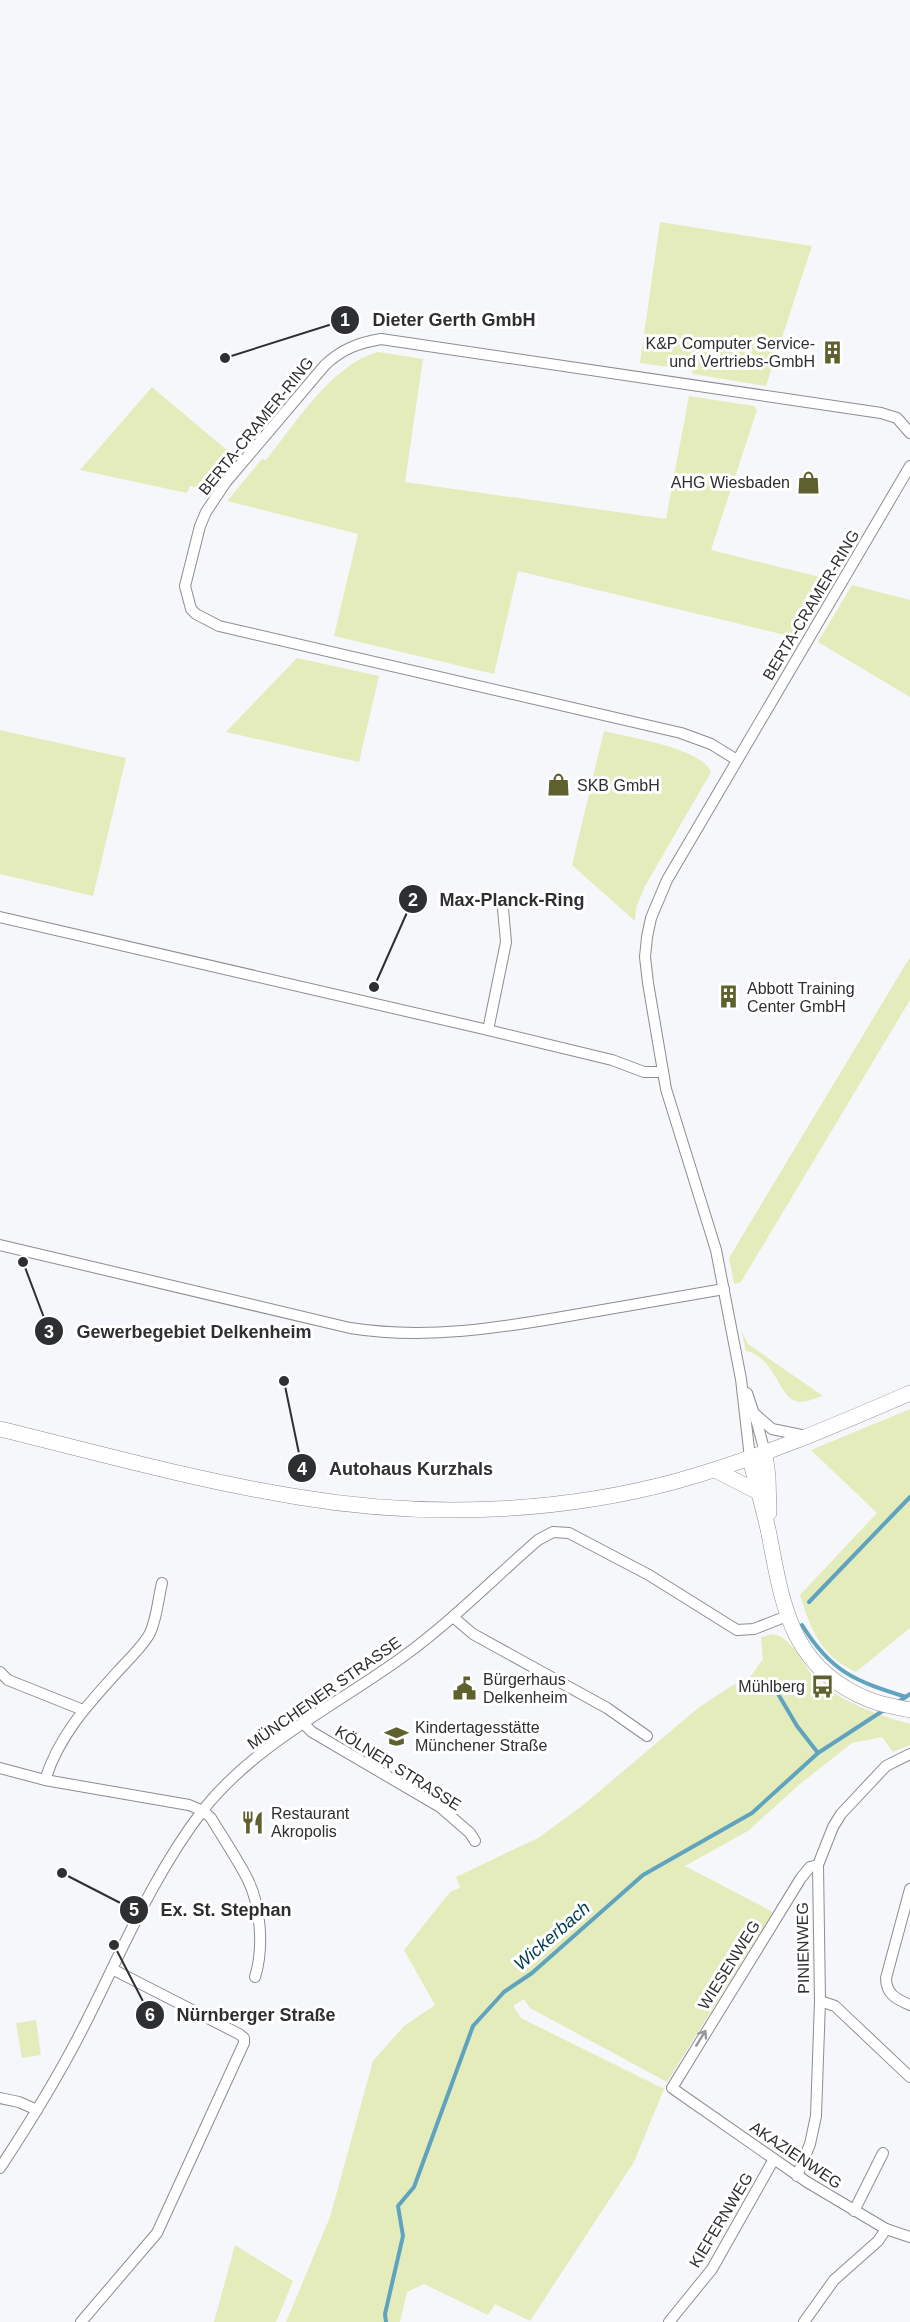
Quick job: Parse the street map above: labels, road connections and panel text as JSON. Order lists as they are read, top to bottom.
{
  "streets": {
    "street": [
      "BERTA-CRAMER-RING",
      "MÜNCHENER STRASSE",
      "KÖLNER STRASSE",
      "PINIENWEG",
      "WIESENWEG",
      "AKAZIENWEG",
      "KIEFERNWEG"
    ]
  },
  "crossings": [
    ["MÜNCHENER STRASSE", "KÖLNER STRASSE"],
    ["PINIENWEG", "WIESENWEG"],
    ["PINIENWEG", "AKAZIENWEG"],
    ["WIESENWEG", "AKAZIENWEG"],
    ["AKAZIENWEG", "KIEFERNWEG"]
  ],
  "one_way": ["WIESENWEG"],
  "water": ["Wickerbach"],
  "places": {
    "building": ["K&P Computer Service- und Vertriebs-GmbH", "Abbott Training Center GmbH"],
    "other": [
      "Dieter Gerth GmbH",
      "Max-Planck-Ring",
      "Gewerbegebiet Delkenheim",
      "Autohaus Kurzhals",
      "Ex. St. Stephan",
      "Nürnberger Straße"
    ],
    "shop": ["AHG Wiesbaden", "SKB GmbH"],
    "bus stop": ["Mühlberg"],
    "public building": ["Bürgerhaus Delkenheim"],
    "school or university": ["Kindertagesstätte Münchener Straße"],
    "restaurant": ["Restaurant Akropolis"]
  }
}
